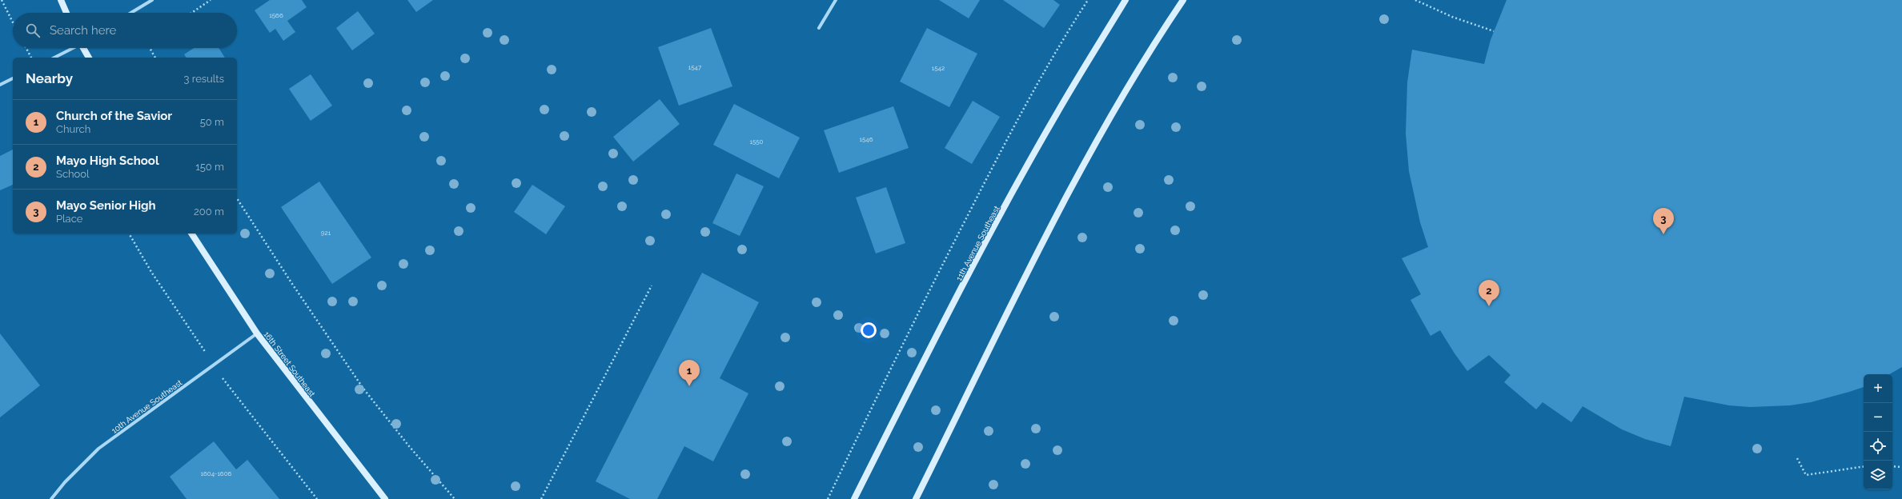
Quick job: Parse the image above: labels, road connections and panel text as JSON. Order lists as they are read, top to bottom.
{
  "streets": {
    "main road": ["11th Avenue Southeast", "16th Street Southeast"],
    "street": ["10th Avenue Southeast"]
  },
  "crossings": [
    ["16th Street Southeast", "10th Avenue Southeast"]
  ],
  "house_numbers": [
    "1566",
    "1547",
    "1542",
    "1546",
    "1550",
    "921",
    "1604-1606"
  ],
  "page": {
    "search": "Search here",
    "heading": ["Nearby", "3 results"],
    "list": [
      {
        "mark": "1",
        "name": "Church of the Savior",
        "note": "Church",
        "value": "50 m"
      },
      {
        "mark": "2",
        "name": "Mayo High School",
        "note": "School",
        "value": "150 m"
      },
      {
        "mark": "3",
        "name": "Mayo Senior High",
        "note": "Place",
        "value": "200 m"
      }
    ],
    "pins": ["3", "2", "1"],
    "map_buttons": ["+", "−"]
  }
}
